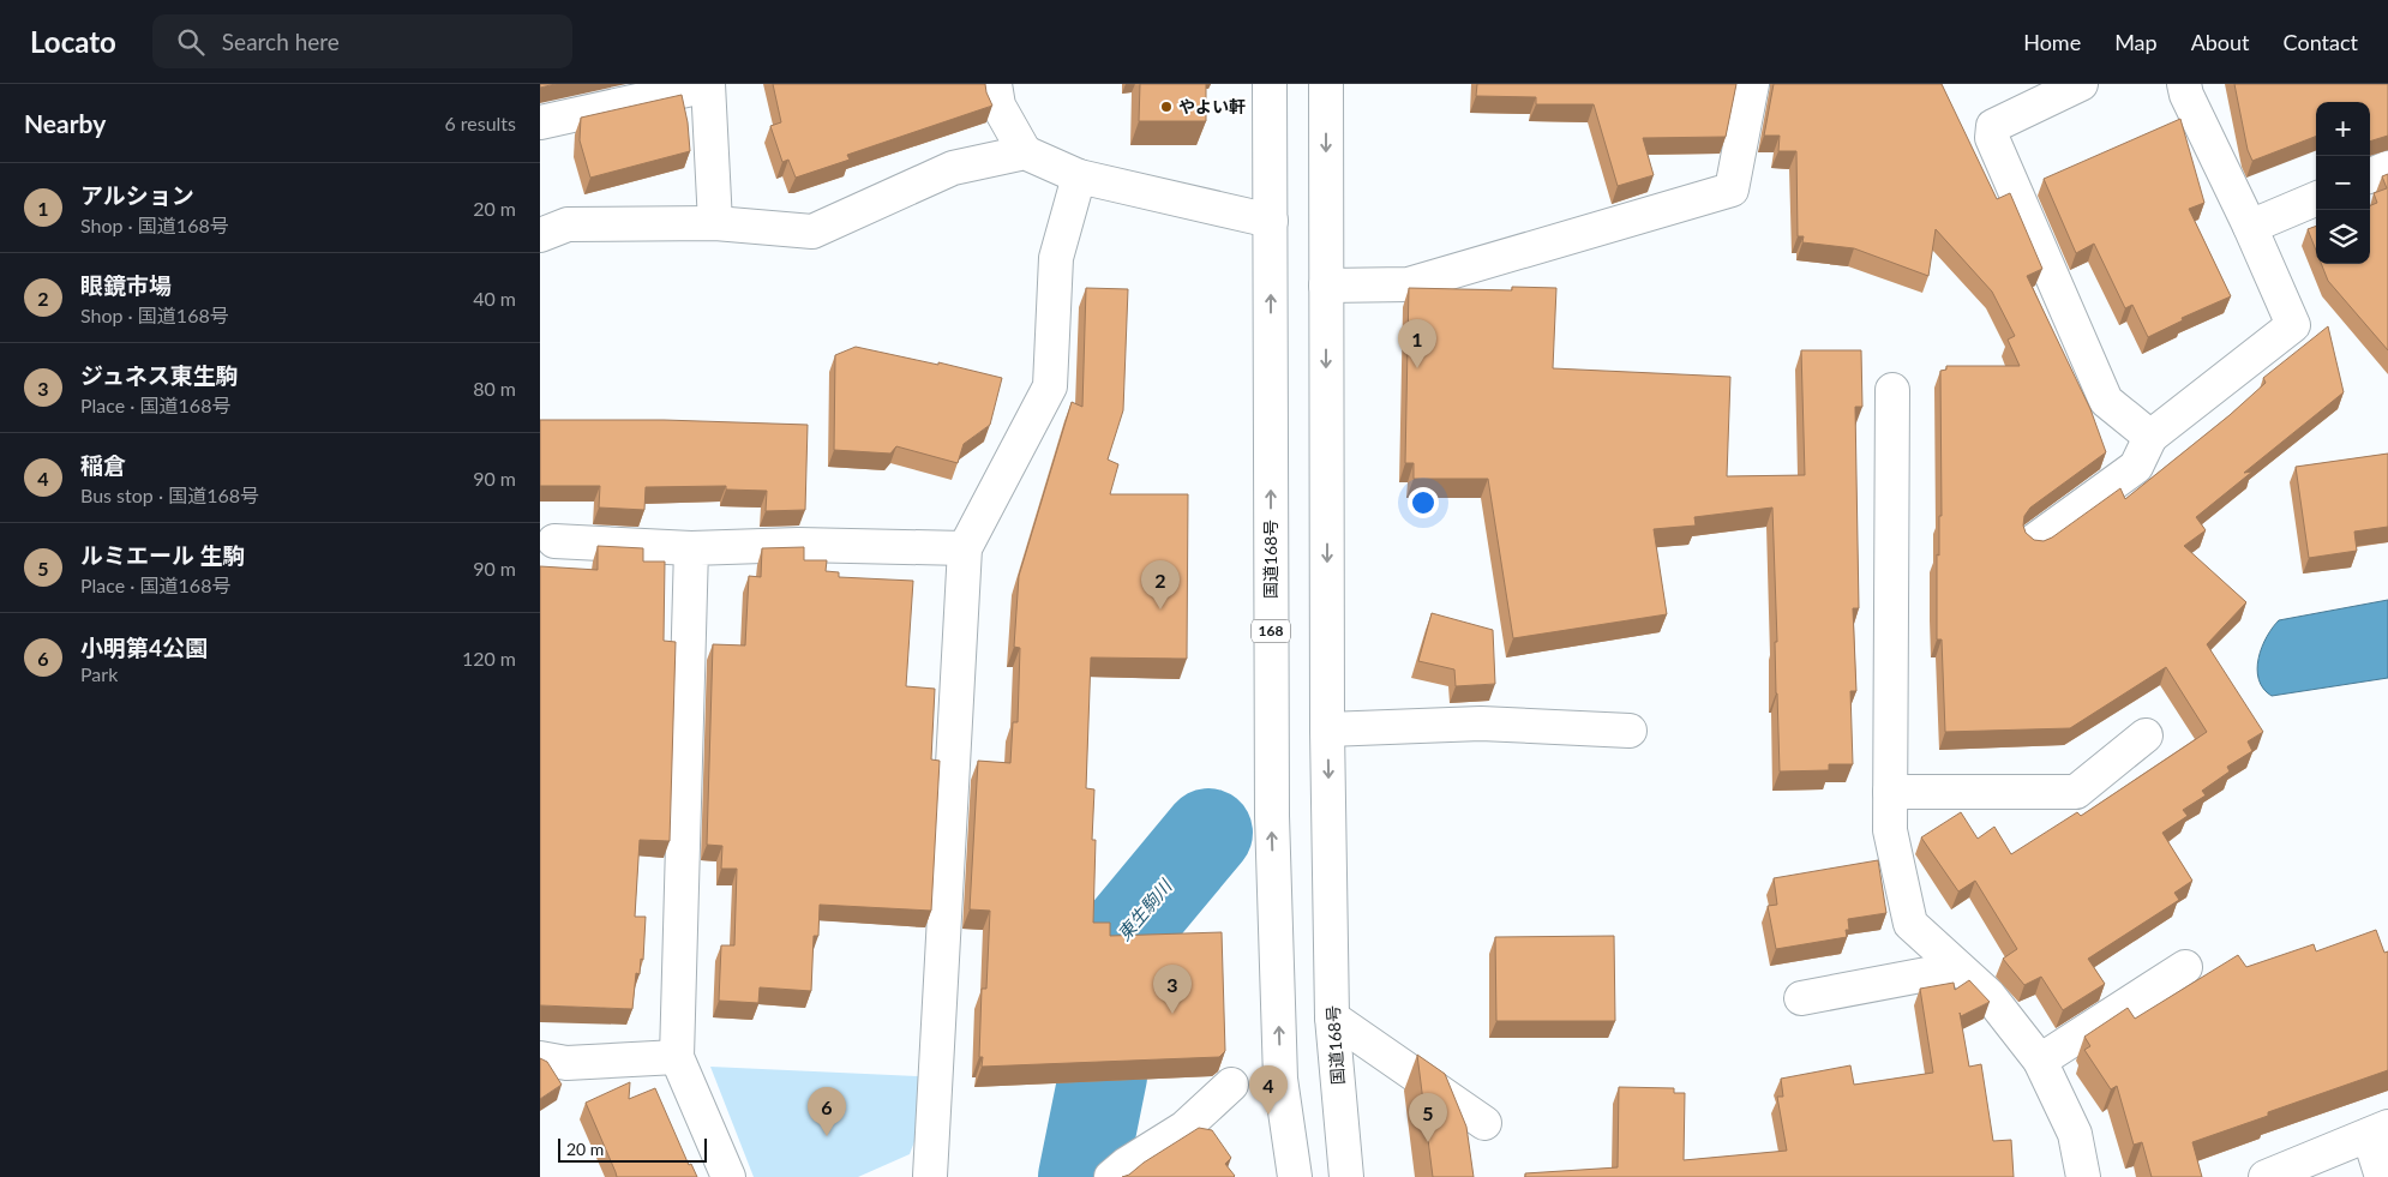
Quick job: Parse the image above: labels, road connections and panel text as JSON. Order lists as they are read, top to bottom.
{
  "streets": {
    "main road": ["国道168号", "168"]
  },
  "water": ["東生駒川"],
  "places": ["やよい軒"],
  "scale_bar": "20 m",
  "page": {
    "header": "Locato",
    "search": "Search here",
    "nav": [
      "Home",
      "Map",
      "About",
      "Contact"
    ],
    "heading": ["Nearby", "6 results"],
    "map_buttons": ["+", "−"],
    "list": [
      {
        "mark": "1",
        "name": "アルション",
        "note": "Shop · 国道168号",
        "value": "20 m"
      },
      {
        "mark": "2",
        "name": "眼鏡市場",
        "note": "Shop · 国道168号",
        "value": "40 m"
      },
      {
        "mark": "3",
        "name": "ジュネス東生駒",
        "note": "Place · 国道168号",
        "value": "80 m"
      },
      {
        "mark": "4",
        "name": "稲倉",
        "note": "Bus stop · 国道168号",
        "value": "90 m"
      },
      {
        "mark": "5",
        "name": "ルミエール 生駒",
        "note": "Place · 国道168号",
        "value": "90 m"
      },
      {
        "mark": "6",
        "name": "小明第4公園",
        "note": "Park",
        "value": "120 m"
      }
    ],
    "pins": [
      "1",
      "2",
      "3",
      "4",
      "6",
      "5"
    ],
    "scale": "20 m"
  }
}
